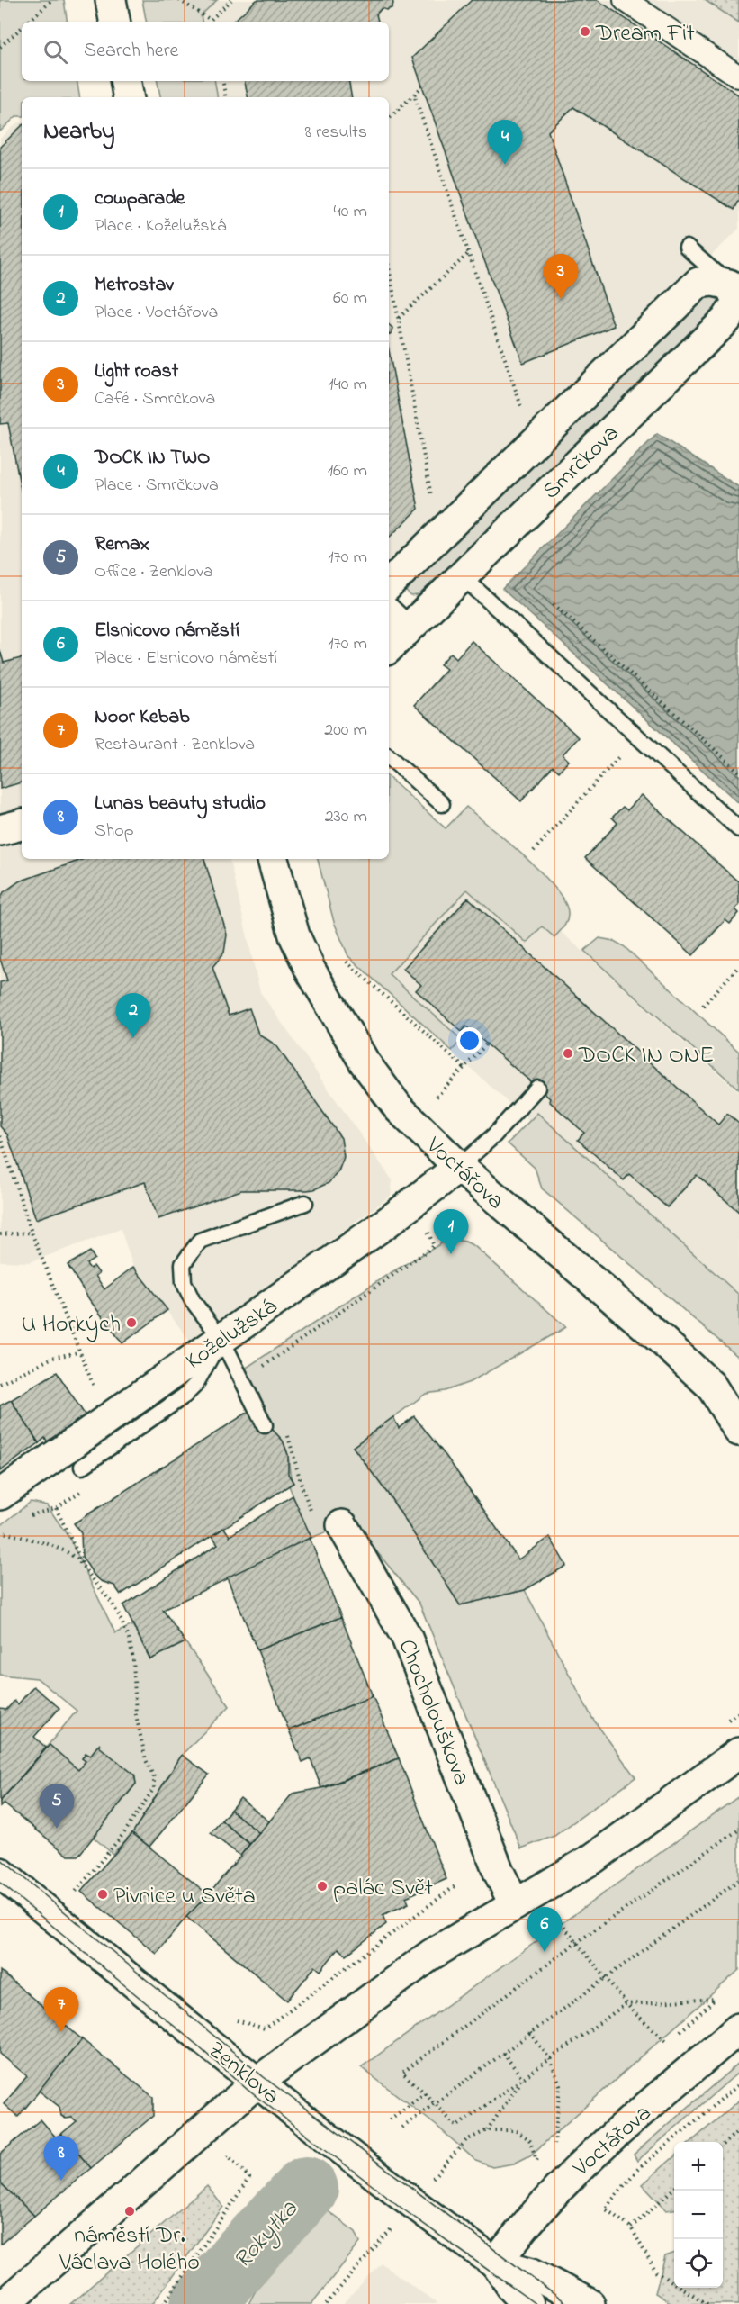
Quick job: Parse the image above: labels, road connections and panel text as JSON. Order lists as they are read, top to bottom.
{
  "streets": {
    "street": [
      "Smrčkova",
      "Voctářova",
      "Koželužská",
      "Chocholouškova",
      "Zenklova"
    ]
  },
  "crossings": [
    ["Voctářova", "Koželužská"],
    ["Voctářova", "Zenklova"]
  ],
  "water": ["Rokytka"],
  "places": [
    "Dream Fit",
    "DOCK IN ONE",
    "U Horkých",
    "palác Svět",
    "Pivnice u Světa",
    "náměstí Dr. Václava Holého"
  ],
  "page": {
    "search": "Search here",
    "heading": ["Nearby", "8 results"],
    "pins": [
      "4",
      "3",
      "2",
      "1",
      "5",
      "6",
      "7",
      "8"
    ],
    "list": [
      {
        "mark": "1",
        "name": "cowparade",
        "note": "Place · Koželužská",
        "value": "40 m"
      },
      {
        "mark": "2",
        "name": "Metrostav",
        "note": "Place · Voctářova",
        "value": "60 m"
      },
      {
        "mark": "3",
        "name": "Light roast",
        "note": "Café · Smrčkova",
        "value": "140 m"
      },
      {
        "mark": "4",
        "name": "DOCK IN TWO",
        "note": "Place · Smrčkova",
        "value": "160 m"
      },
      {
        "mark": "5",
        "name": "Remax",
        "note": "Office · Zenklova",
        "value": "170 m"
      },
      {
        "mark": "6",
        "name": "Elsnicovo náměstí",
        "note": "Place · Elsnicovo náměstí",
        "value": "170 m"
      },
      {
        "mark": "7",
        "name": "Noor Kebab",
        "note": "Restaurant · Zenklova",
        "value": "200 m"
      },
      {
        "mark": "8",
        "name": "Lunas beauty studio",
        "note": "Shop",
        "value": "230 m"
      }
    ],
    "map_buttons": ["+", "−"]
  }
}
